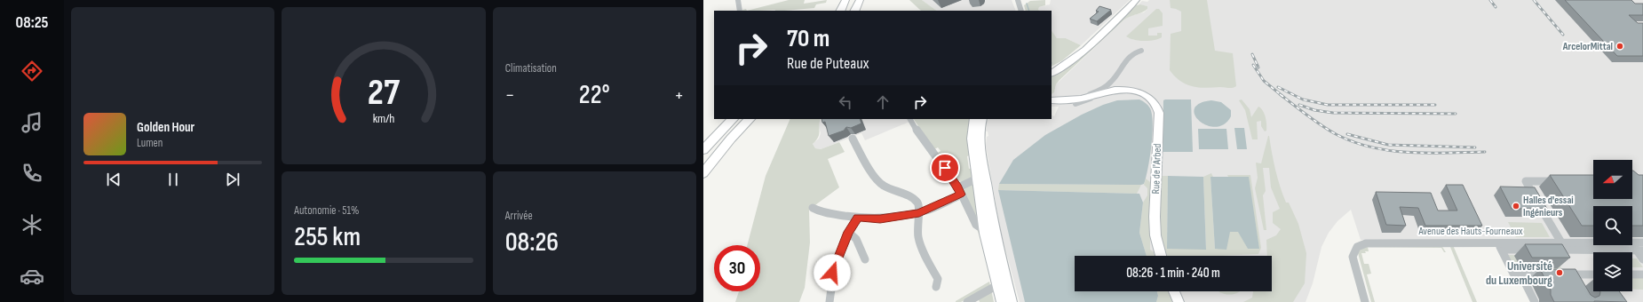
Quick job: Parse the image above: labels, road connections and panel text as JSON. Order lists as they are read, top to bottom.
{
  "streets": {
    "main road": ["Rue de l'Arbed"],
    "street": ["Avenue des Hauts-Fourneaux"]
  },
  "places": ["ArcelorMittal", "Halles d'essai Ingénieurs", "Université du Luxembourg"],
  "north": "left",
  "page": {
    "tabs": "08:25",
    "tile": [
      "Climatisation",
      ["Autonomie · 51%", "255 km"],
      ["Arrivée", "08:26"]
    ],
    "turn": ["70 m", "Rue de Puteaux"],
    "heat": ["−", "22°", "+"],
    "song": ["Golden Hour", "Lumen"],
    "limit": "30",
    "trip": "08:26 · 1 min · 240 m",
    "gauge": ["27", "km/h"]
  }
}
